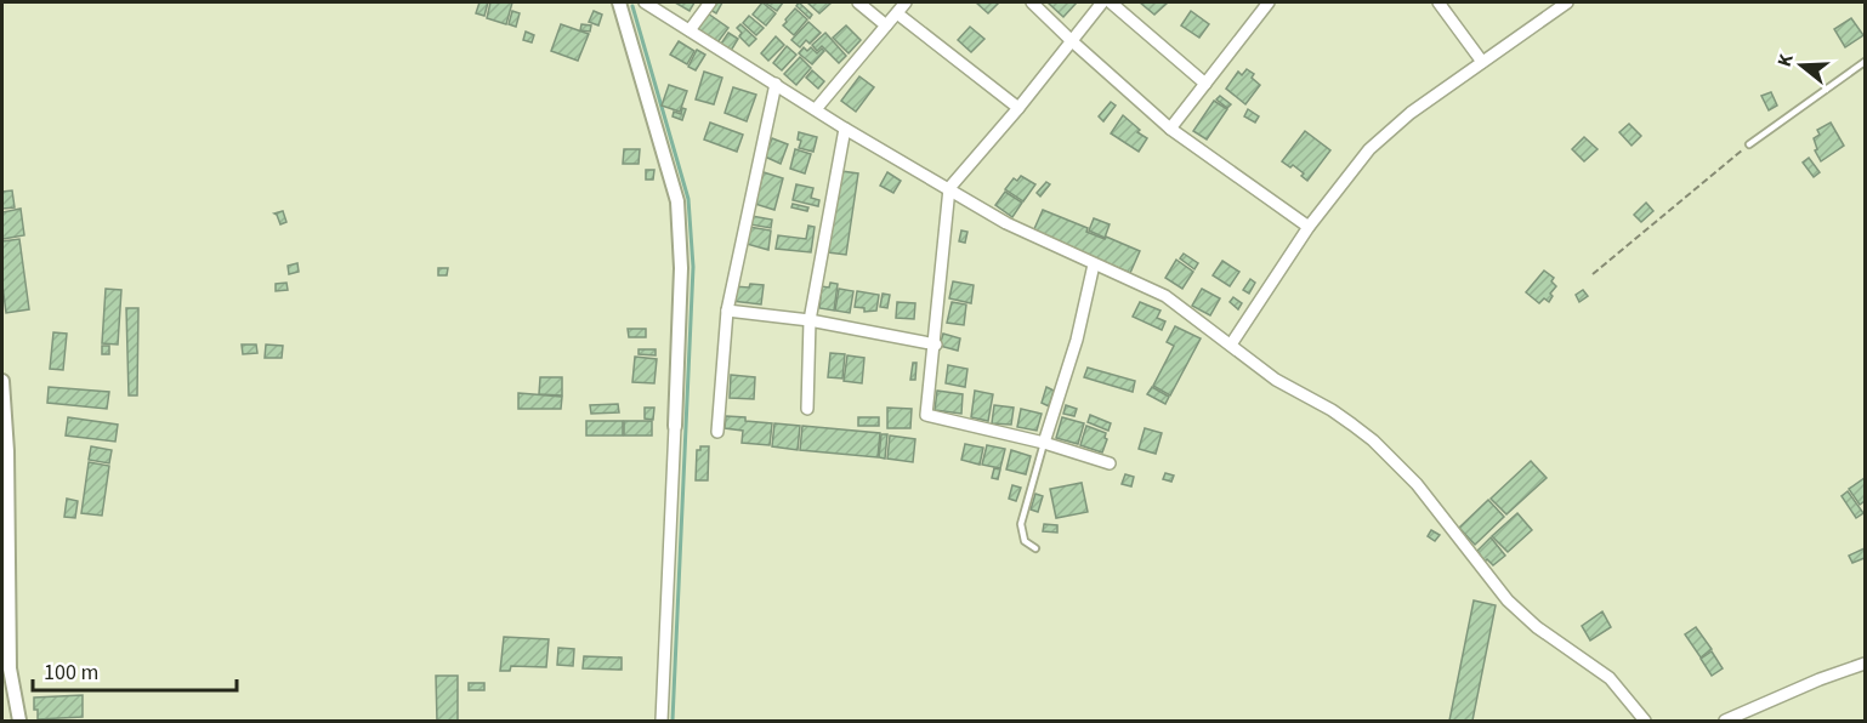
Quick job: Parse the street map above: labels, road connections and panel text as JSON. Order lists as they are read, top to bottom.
{
  "scale_bar": "100 m",
  "north": "left"
}
